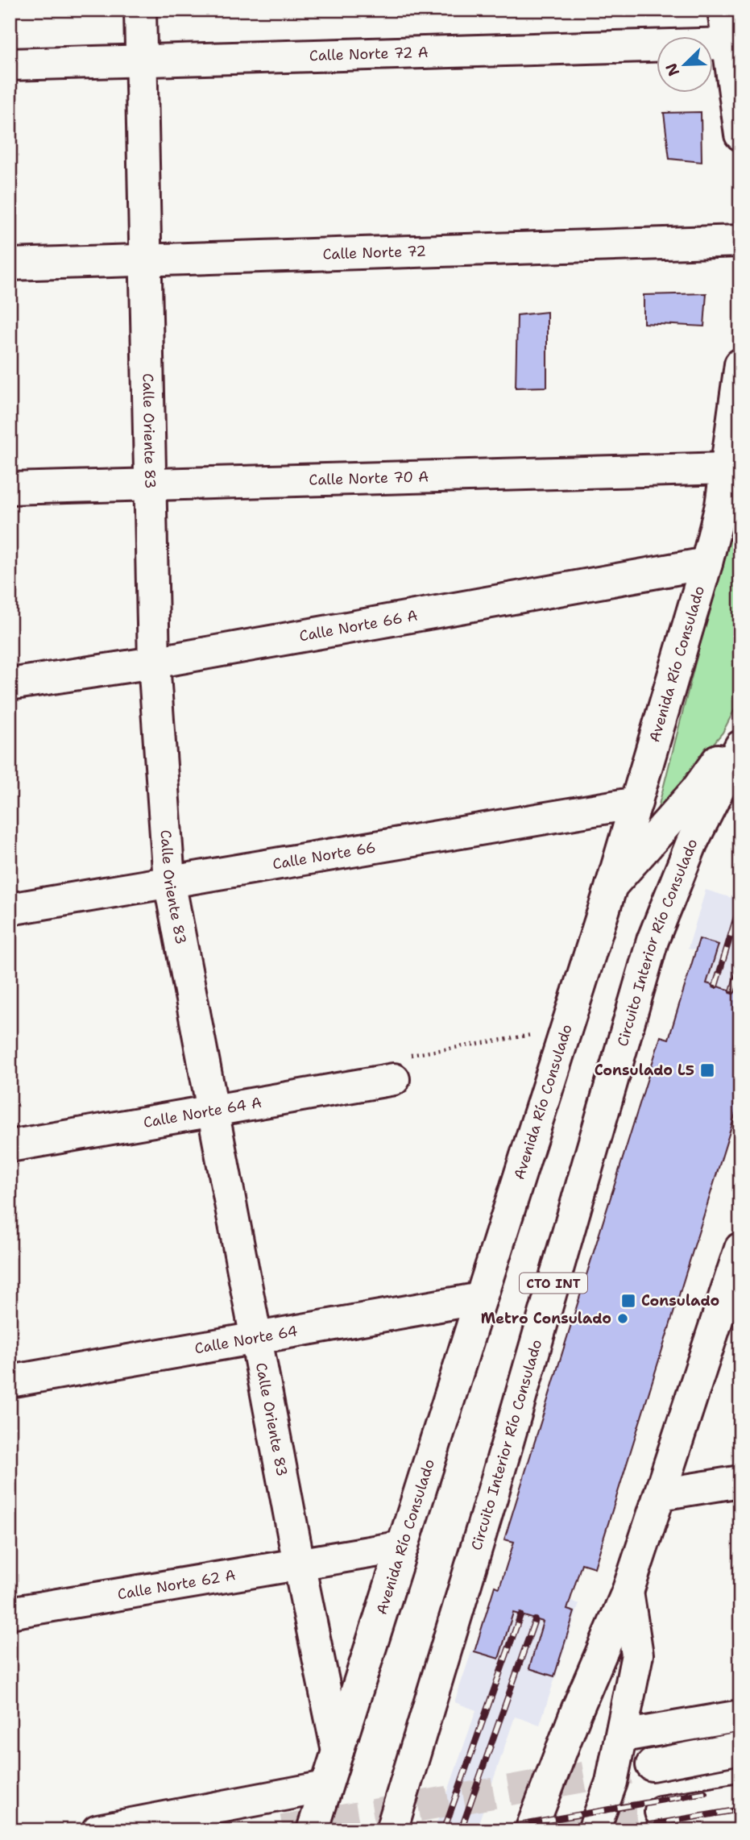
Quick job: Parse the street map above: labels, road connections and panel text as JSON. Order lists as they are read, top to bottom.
{
  "streets": {
    "main road": [
      "Calle Norte 72 A",
      "Calle Norte 72",
      "Calle Oriente 83",
      "Calle Norte 70 A",
      "Calle Norte 66 A",
      "Avenida Río Consulado",
      "Calle Norte 66",
      "Circuito Interior Río Consulado",
      "Calle Norte 64 A",
      "CTO INT",
      "Calle Norte 64",
      "Calle Norte 62 A"
    ]
  },
  "crossings": [
    ["Calle Norte 72 A", "Calle Oriente 83"],
    ["Calle Norte 72", "Calle Oriente 83"],
    ["Calle Oriente 83", "Calle Norte 70 A"],
    ["Calle Oriente 83", "Calle Norte 66 A"],
    ["Calle Oriente 83", "Avenida Río Consulado"],
    ["Calle Oriente 83", "Calle Norte 66"],
    ["Calle Oriente 83", "Calle Norte 64 A"],
    ["Calle Oriente 83", "Calle Norte 64"],
    ["Calle Oriente 83", "Calle Norte 62 A"],
    ["Calle Norte 70 A", "Avenida Río Consulado"],
    ["Calle Norte 66 A", "Avenida Río Consulado"],
    ["Avenida Río Consulado", "Calle Norte 66"],
    ["Avenida Río Consulado", "Calle Norte 64"],
    ["Avenida Río Consulado", "Calle Norte 62 A"]
  ],
  "places": {
    "transit": ["Consulado L5", "Consulado"],
    "other": ["Metro Consulado"]
  },
  "north": "bottom left"
}
